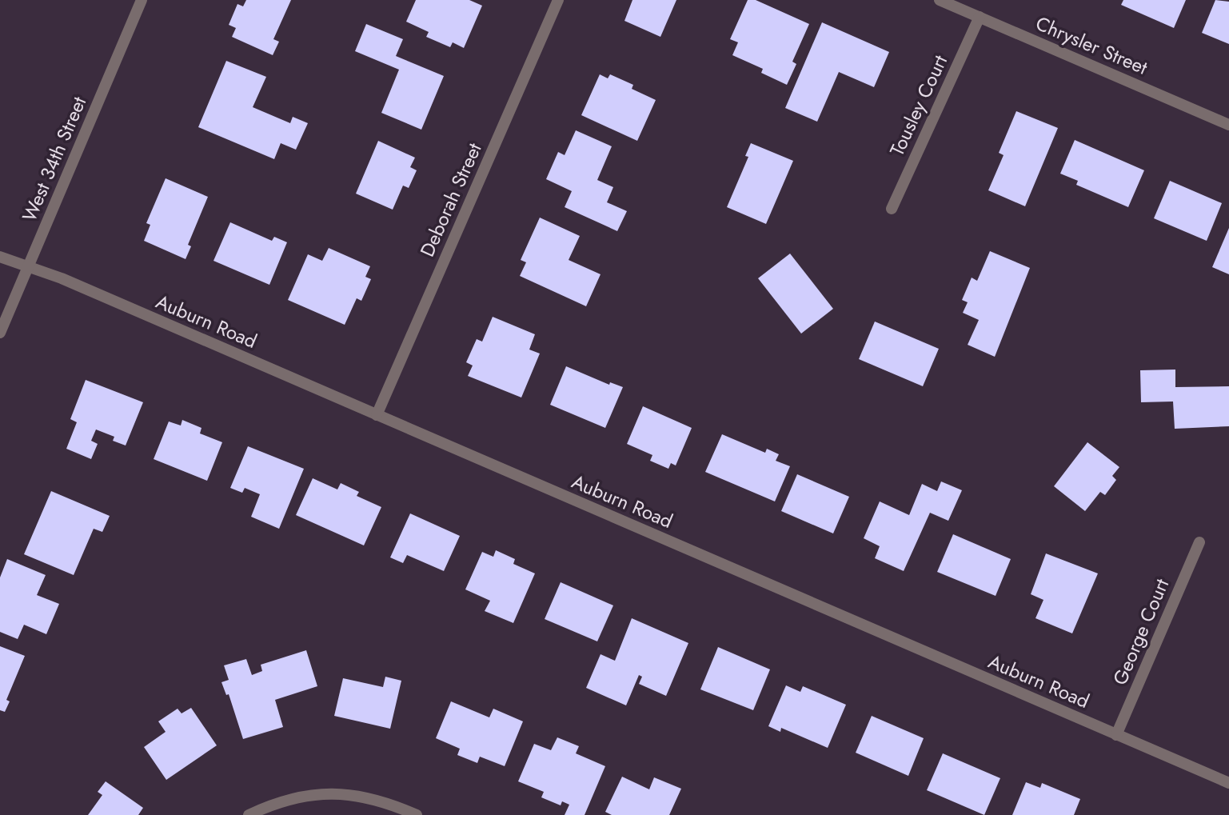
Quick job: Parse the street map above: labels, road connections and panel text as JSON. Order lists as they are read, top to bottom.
{
  "streets": {
    "street": [
      "Chrysler Street",
      "Tousley Court",
      "West 34th Street",
      "Deborah Street",
      "Auburn Road",
      "George Court"
    ]
  },
  "crossings": [
    ["Chrysler Street", "Tousley Court"],
    ["West 34th Street", "Auburn Road"],
    ["Deborah Street", "Auburn Road"],
    ["Auburn Road", "George Court"]
  ]
}
